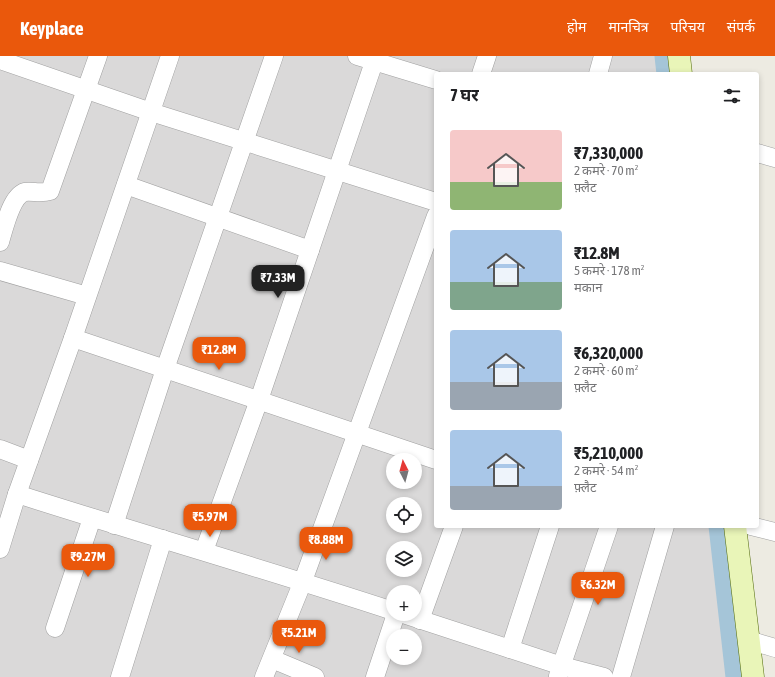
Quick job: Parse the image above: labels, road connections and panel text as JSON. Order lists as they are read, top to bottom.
{
  "north": "top",
  "page": {
    "header": "Keyplace",
    "nav": [
      "होम",
      "मानचित्र",
      "परिचय",
      "संपर्क"
    ],
    "heading": "7 घर",
    "list": [
      {
        "name": "₹7,330,000",
        "note": "2 कमरे · 70 m² · फ़्लैट"
      },
      {
        "name": "₹12.8M",
        "note": "5 कमरे · 178 m² · मकान"
      },
      {
        "name": "₹6,320,000",
        "note": "2 कमरे · 60 m² · फ़्लैट"
      },
      {
        "name": "₹5,210,000",
        "note": "2 कमरे · 54 m² · फ़्लैट"
      }
    ],
    "price": [
      "₹7.33M",
      "₹12.8M",
      "₹5.97M",
      "₹8.88M",
      "₹9.27M",
      "₹6.32M",
      "₹5.21M"
    ],
    "map_buttons": ["+", "−"]
  }
}
